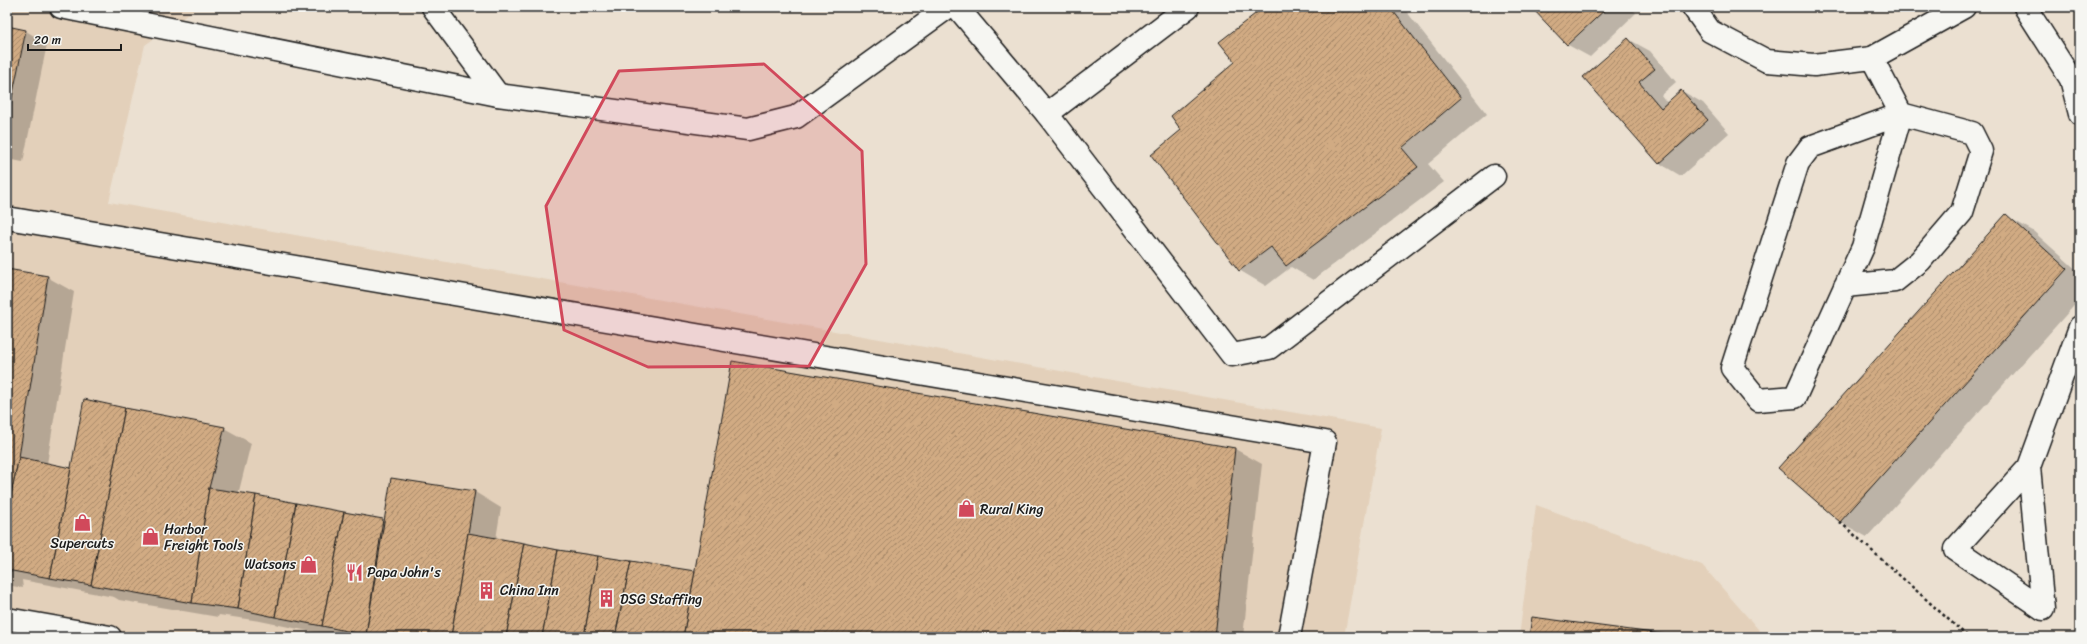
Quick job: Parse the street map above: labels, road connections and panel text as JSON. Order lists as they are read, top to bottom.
{
  "places": {
    "shop": [
      "Rural King",
      "Supercuts",
      "Harbor Freight Tools",
      "Watsons"
    ],
    "restaurant": ["Papa John's"],
    "building": ["China Inn", "DSG Staffing"]
  },
  "scale_bar": "20 m"
}
